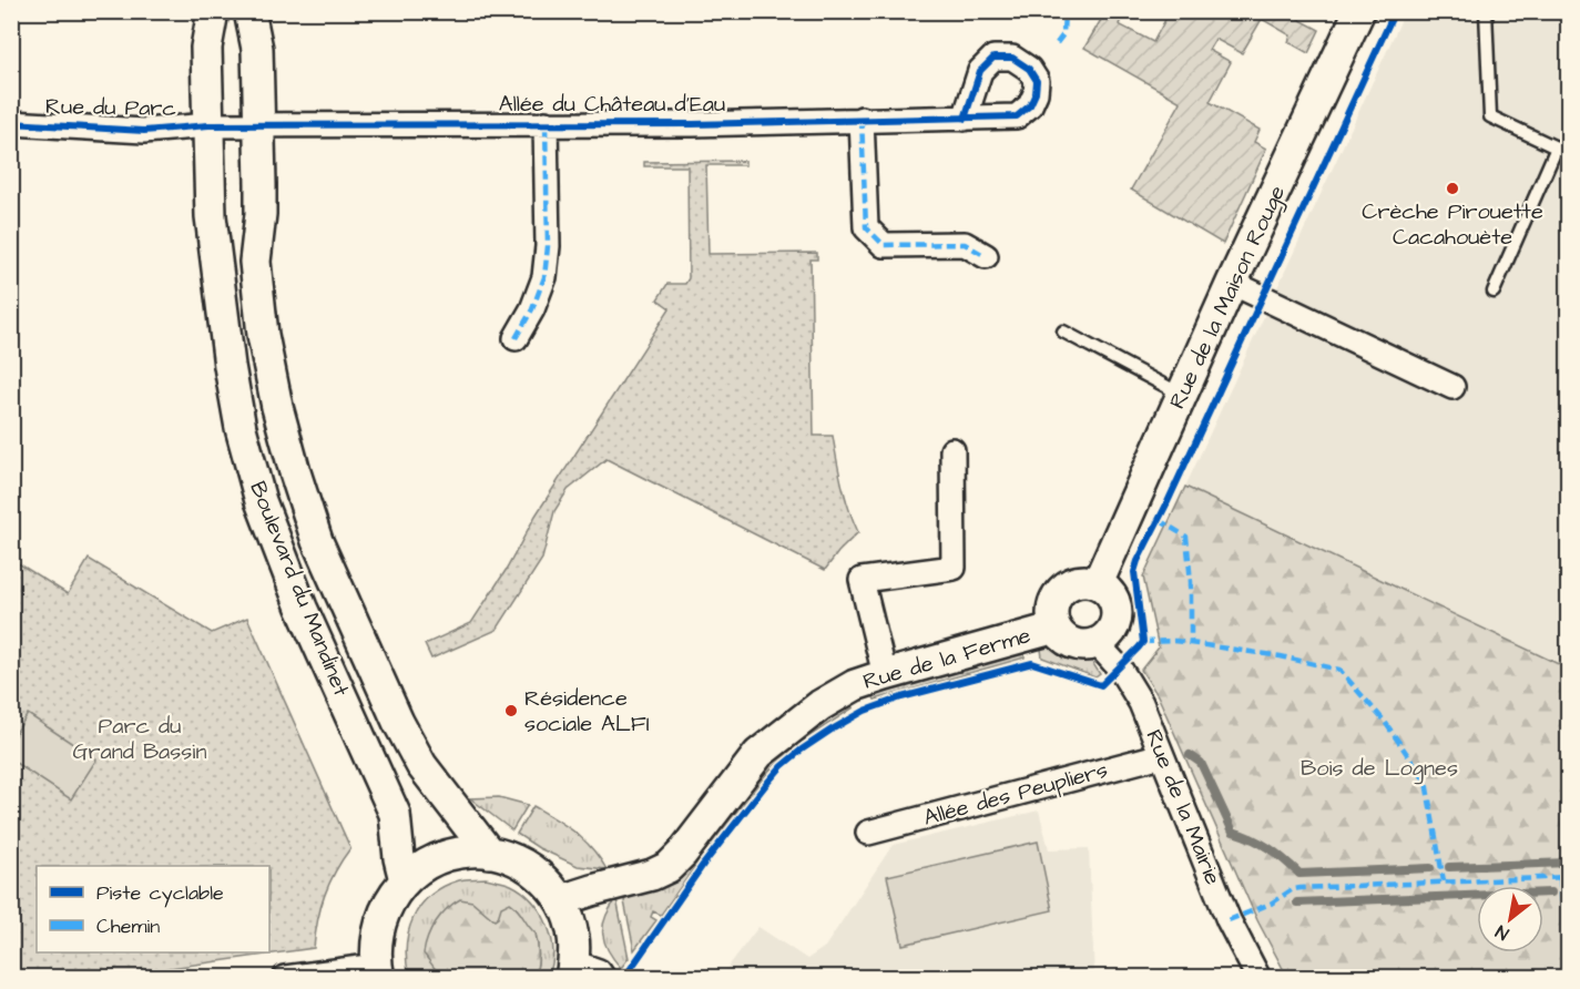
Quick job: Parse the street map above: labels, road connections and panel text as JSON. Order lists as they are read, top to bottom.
{
  "streets": {
    "street": [
      "Allée du Château d'Eau",
      "Rue du Parc",
      "Rue de la Maison Rouge",
      "Boulevard du Mandinet",
      "Rue de la Ferme",
      "Allée des Peupliers",
      "Rue de la Mairie"
    ]
  },
  "crossings": [
    ["Allée du Château d'Eau", "Rue du Parc"],
    ["Allée du Château d'Eau", "Boulevard du Mandinet"],
    ["Rue du Parc", "Boulevard du Mandinet"],
    ["Rue de la Maison Rouge", "Rue de la Ferme"],
    ["Rue de la Maison Rouge", "Rue de la Mairie"],
    ["Rue de la Ferme", "Rue de la Mairie"],
    ["Allée des Peupliers", "Rue de la Mairie"]
  ],
  "parks": ["Parc du Grand Bassin", "Bois de Lognes"],
  "places": ["Crèche Pirouette Cacahouète", "Résidence sociale ALFI"],
  "legend": ["Piste cyclable", "Chemin"],
  "north": "bottom left"
}
